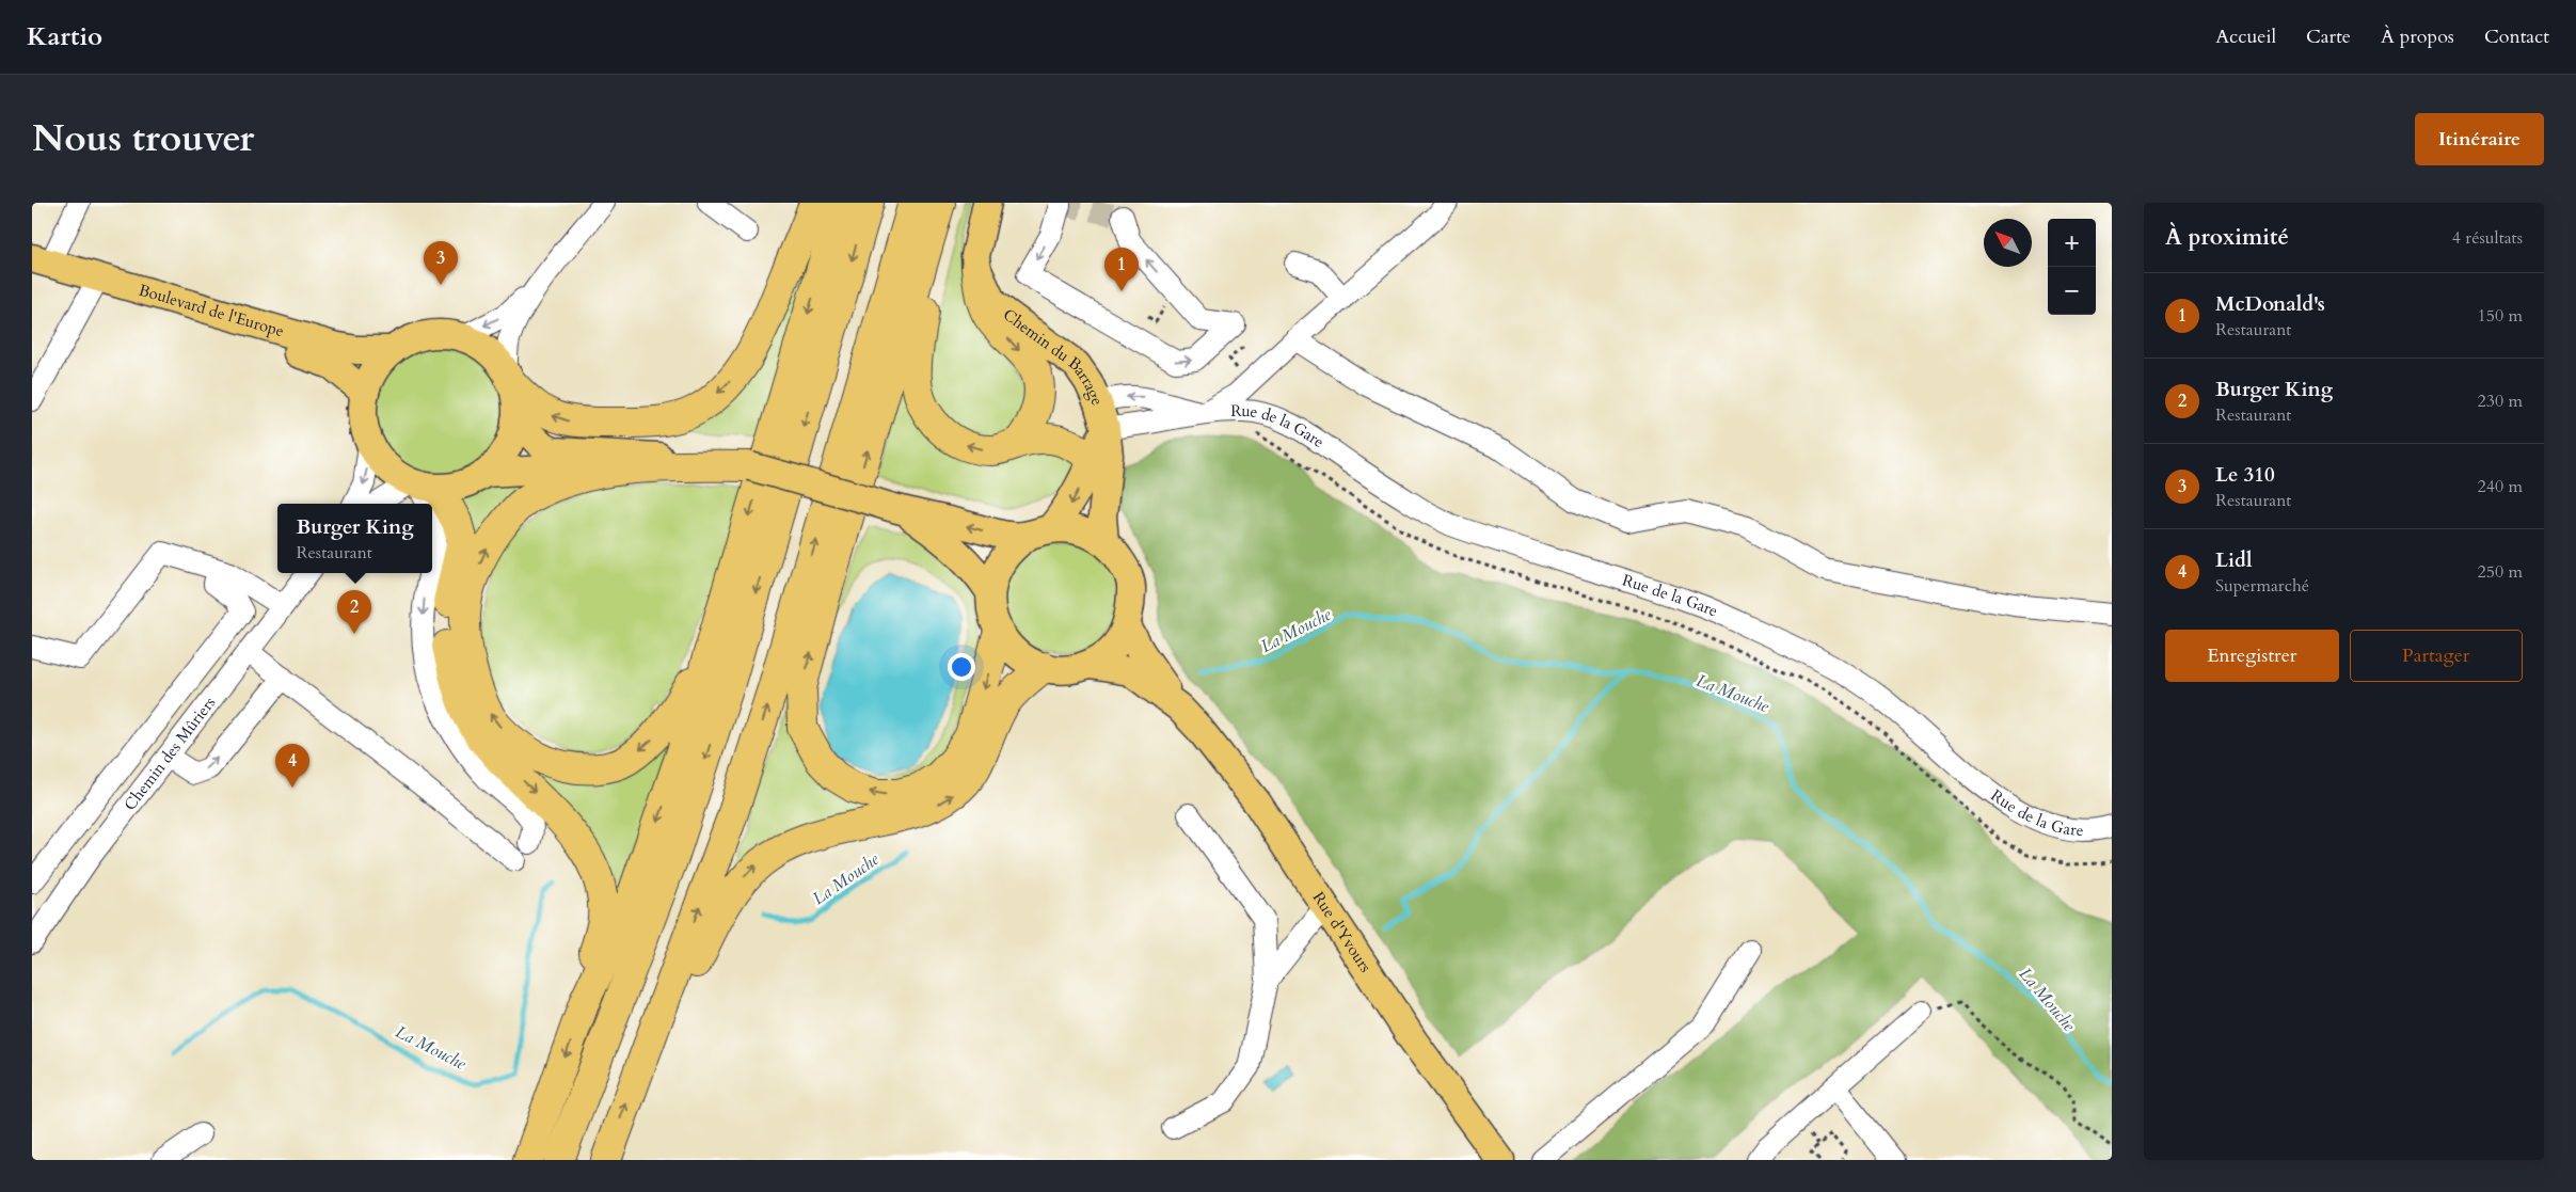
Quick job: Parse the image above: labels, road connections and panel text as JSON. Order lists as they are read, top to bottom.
{
  "streets": {
    "main road": ["Boulevard de l'Europe", "Chemin du Barrage", "Rue d'Yvours"],
    "street": ["Rue de la Gare", "Chemin des Mûriers"]
  },
  "crossings": [
    ["Chemin du Barrage", "Rue de la Gare"]
  ],
  "water": ["La Mouche"],
  "north": "top left",
  "page": {
    "header": "Kartio",
    "nav": [
      "Accueil",
      "Carte",
      "À propos",
      "Contact"
    ],
    "title": "Nous trouver",
    "buttons": [
      "Itinéraire",
      ["Enregistrer", "Partager"]
    ],
    "heading": ["À proximité", "4 résultats"],
    "map_buttons": ["+", "−"],
    "pins": [
      "3",
      "1",
      "2",
      "4"
    ],
    "list": [
      {
        "mark": "1",
        "name": "McDonald's",
        "note": "Restaurant",
        "value": "150 m"
      },
      {
        "mark": "2",
        "name": "Burger King",
        "note": "Restaurant",
        "value": "230 m"
      },
      {
        "mark": "3",
        "name": "Le 310",
        "note": "Restaurant",
        "value": "240 m"
      },
      {
        "mark": "4",
        "name": "Lidl",
        "note": "Supermarché",
        "value": "250 m"
      }
    ],
    "popup": ["Burger King", "Restaurant"]
  }
}
